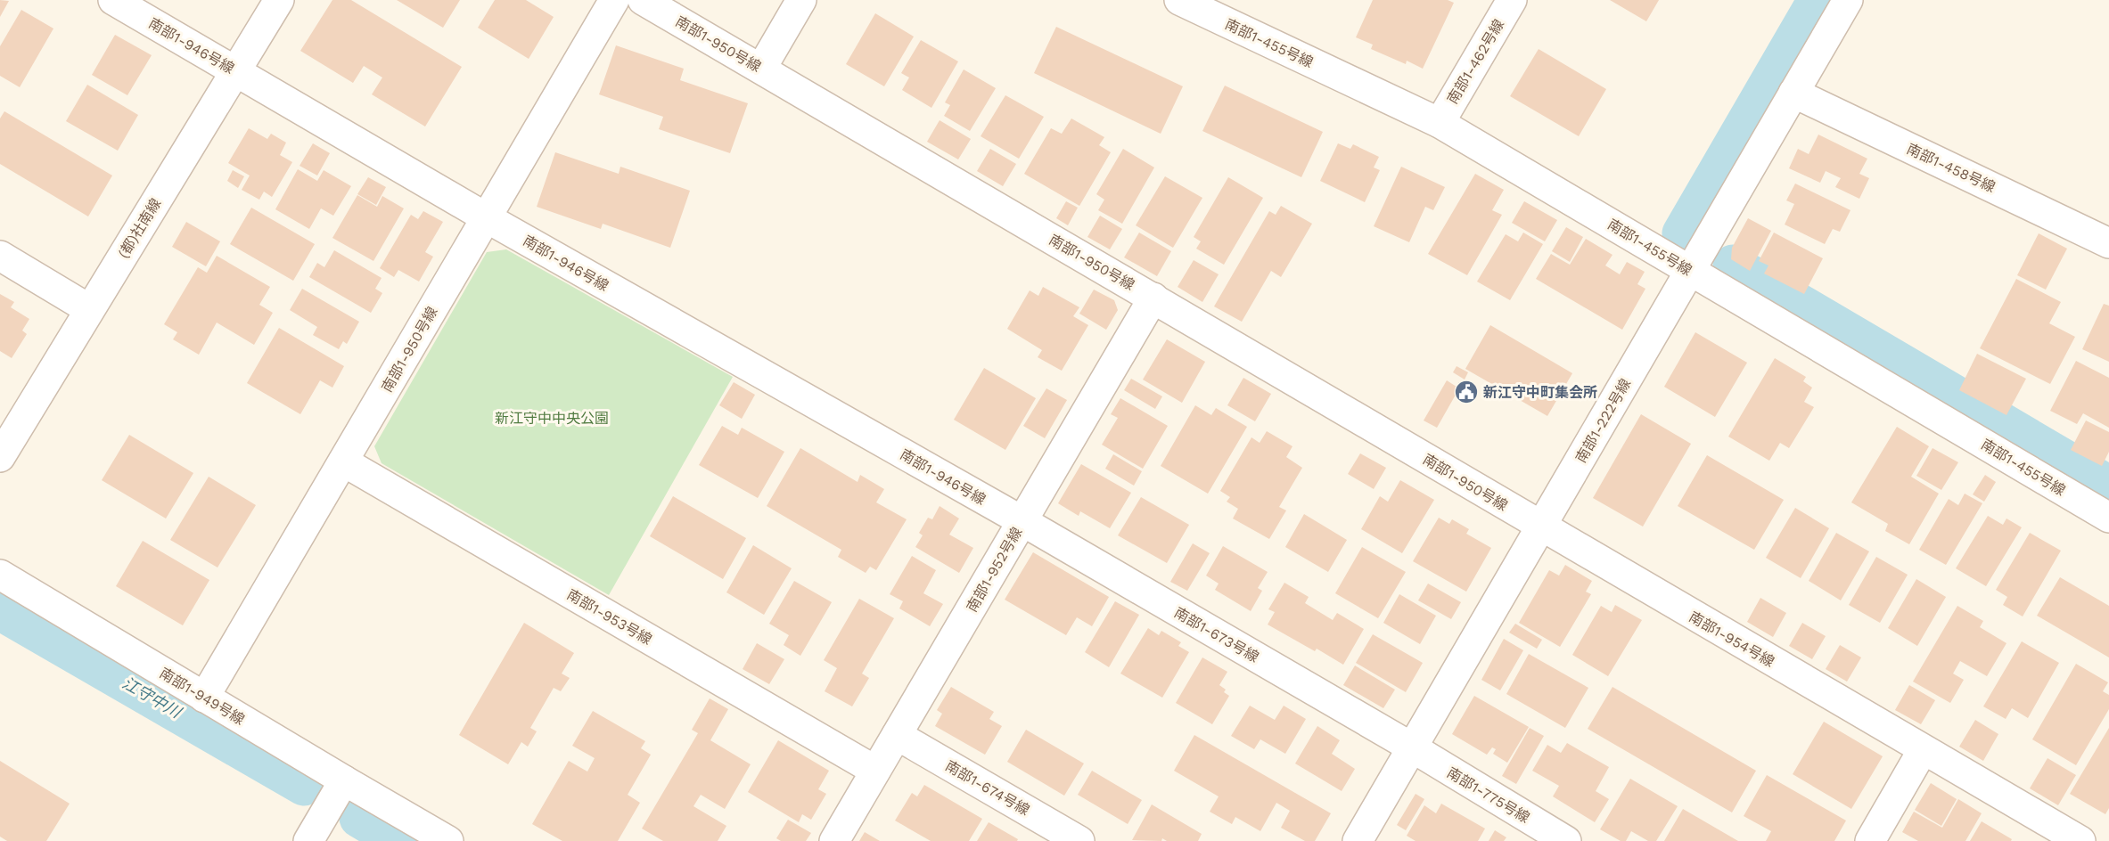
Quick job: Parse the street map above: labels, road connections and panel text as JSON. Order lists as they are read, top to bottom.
{
  "streets": {
    "street": [
      "南部1-455号線",
      "南部1-950号線",
      "南部1-946号線",
      "南部1-462号線",
      "南部1-458号線",
      "(都)社南線",
      "南部1-222号線",
      "南部1-952号線",
      "南部1-953号線",
      "南部1-673号線",
      "南部1-954号線",
      "南部1-949号線",
      "南部1-674号線",
      "南部1-775号線"
    ]
  },
  "crossings": [
    ["南部1-455号線", "南部1-462号線"],
    ["南部1-455号線", "南部1-222号線"],
    ["南部1-950号線", "南部1-946号線"],
    ["南部1-950号線", "南部1-222号線"],
    ["南部1-950号線", "南部1-952号線"],
    ["南部1-950号線", "南部1-953号線"],
    ["南部1-950号線", "南部1-954号線"],
    ["南部1-950号線", "南部1-949号線"],
    ["南部1-946号線", "(都)社南線"],
    ["南部1-946号線", "南部1-952号線"],
    ["南部1-946号線", "南部1-673号線"],
    ["南部1-458号線", "南部1-222号線"],
    ["南部1-222号線", "南部1-673号線"],
    ["南部1-222号線", "南部1-954号線"],
    ["南部1-222号線", "南部1-775号線"],
    ["南部1-952号線", "南部1-953号線"],
    ["南部1-952号線", "南部1-673号線"],
    ["南部1-952号線", "南部1-674号線"],
    ["南部1-673号線", "南部1-775号線"]
  ],
  "water": ["江守中川"],
  "parks": ["新江守中中央公園"],
  "places": {
    "public building": ["新江守中町集会所"]
  }
}
